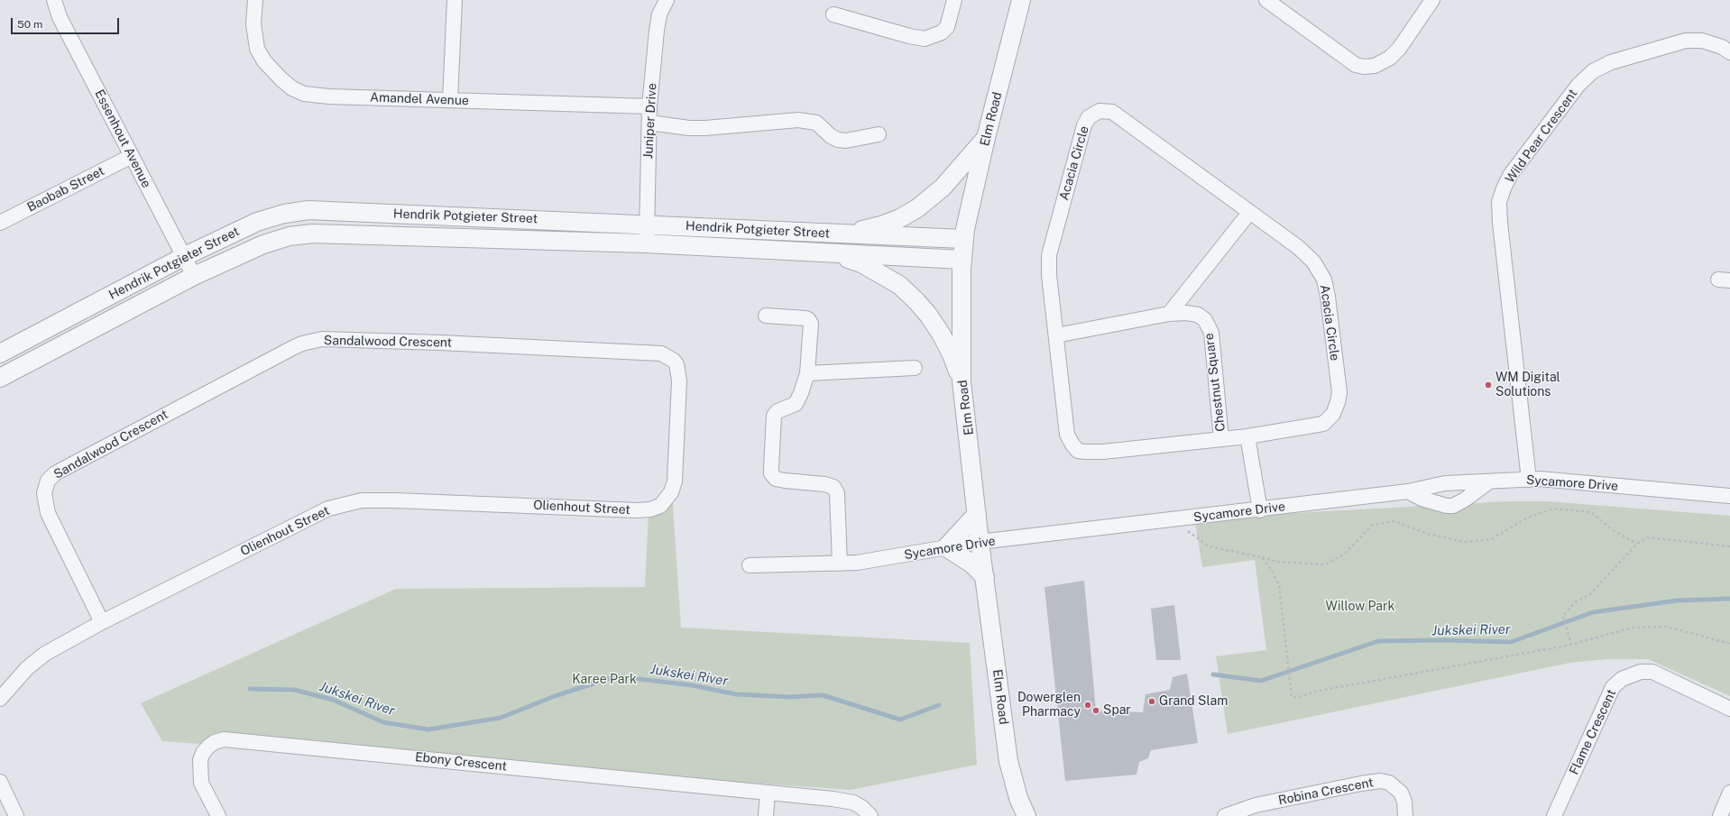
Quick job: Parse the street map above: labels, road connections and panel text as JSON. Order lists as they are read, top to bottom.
{
  "streets": {
    "street": [
      "Amandel Avenue",
      "Elm Road",
      "Juniper Drive",
      "Wild Pear Crescent",
      "Essenhout Avenue",
      "Acacia Circle",
      "Baobab Street",
      "Hendrik Potgieter Street",
      "Sandalwood Crescent",
      "Chestnut Square",
      "Sycamore Drive",
      "Olienhout Street",
      "Flame Crescent",
      "Ebony Crescent",
      "Robina Crescent"
    ]
  },
  "crossings": [
    ["Amandel Avenue", "Juniper Drive"],
    ["Elm Road", "Hendrik Potgieter Street"],
    ["Elm Road", "Sycamore Drive"],
    ["Juniper Drive", "Hendrik Potgieter Street"],
    ["Wild Pear Crescent", "Sycamore Drive"],
    ["Essenhout Avenue", "Baobab Street"],
    ["Essenhout Avenue", "Hendrik Potgieter Street"],
    ["Acacia Circle", "Chestnut Square"],
    ["Sandalwood Crescent", "Olienhout Street"]
  ],
  "water": ["Jukskei River"],
  "parks": ["Willow Park", "Karee Park"],
  "places": [
    "WM Digital Solutions",
    "Grand Slam",
    "Dowerglen Pharmacy",
    "Spar"
  ],
  "scale_bar": "50 m"
}
